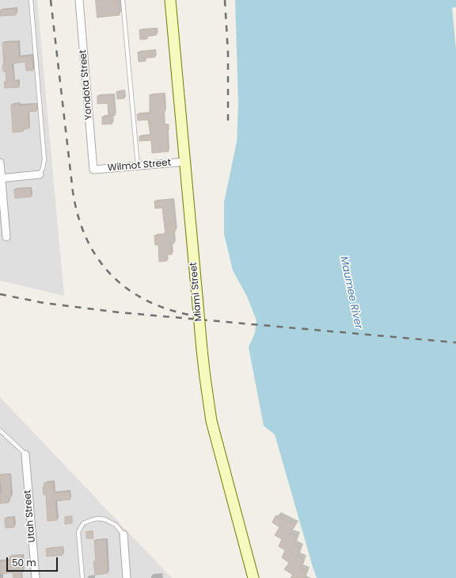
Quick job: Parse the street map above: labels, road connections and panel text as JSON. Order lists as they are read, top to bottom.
{
  "streets": {
    "street": [
      "Yondota Street",
      "Wilmot Street",
      "Miami Street",
      "Utah Street"
    ]
  },
  "crossings": [
    ["Yondota Street", "Wilmot Street"],
    ["Wilmot Street", "Miami Street"]
  ],
  "water": ["Maumee River"],
  "scale_bar": "50 m"
}
